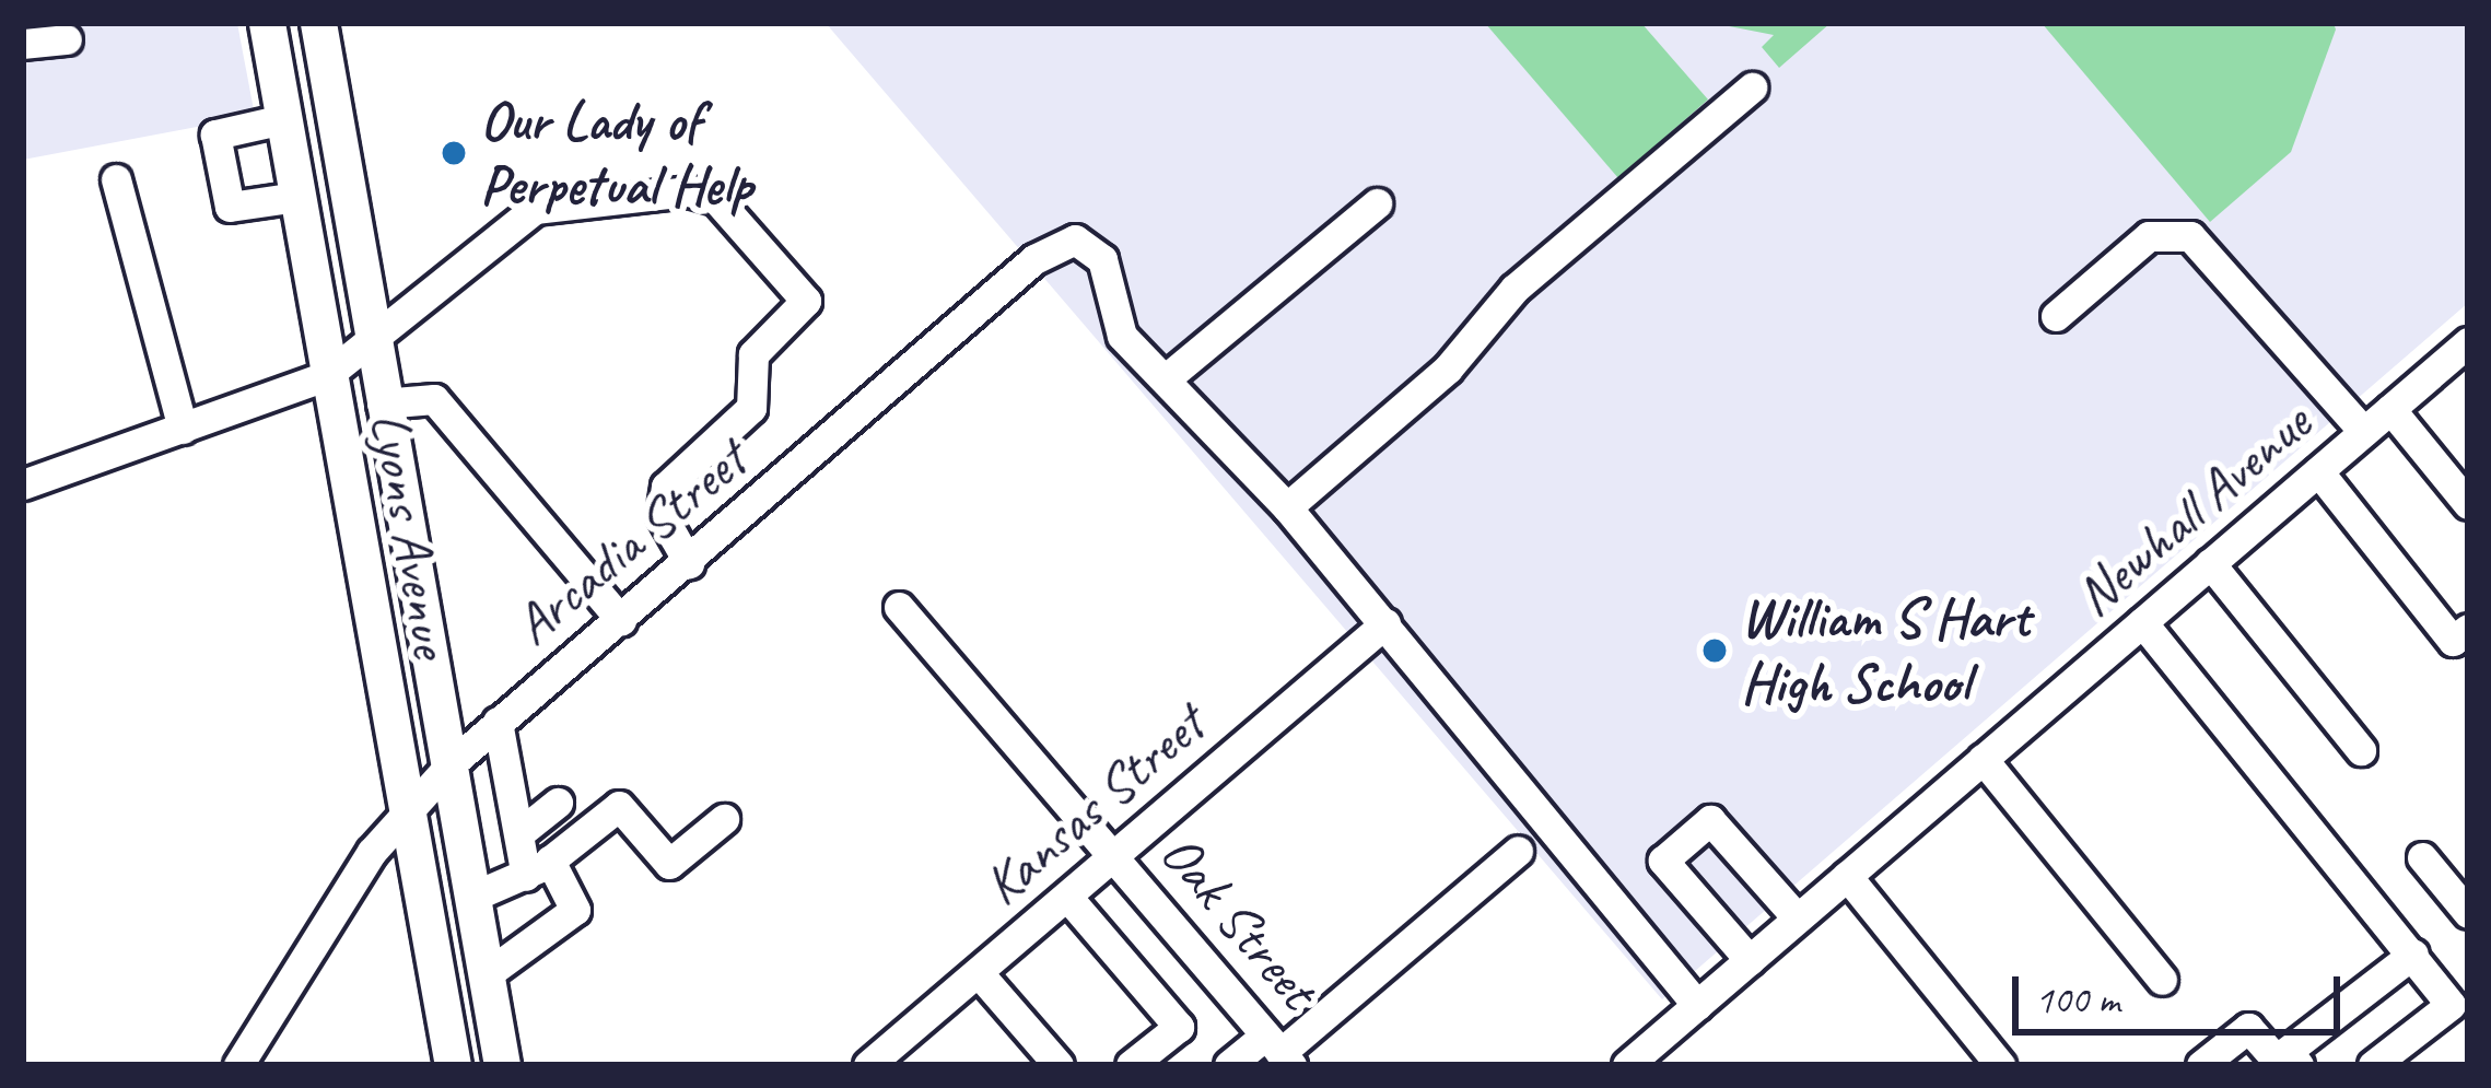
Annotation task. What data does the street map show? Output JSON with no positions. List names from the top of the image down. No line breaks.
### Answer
{"streets":{"main road":["Lyons Avenue"],"street":["Newhall Avenue","Arcadia Street","Kansas Street","Oak Street"]},"crossings":[["Lyons Avenue","Arcadia Street"],["Kansas Street","Oak Street"]],"places":["Our Lady of Perpetual Help","William S Hart High School"],"scale_bar":"100 m"}
